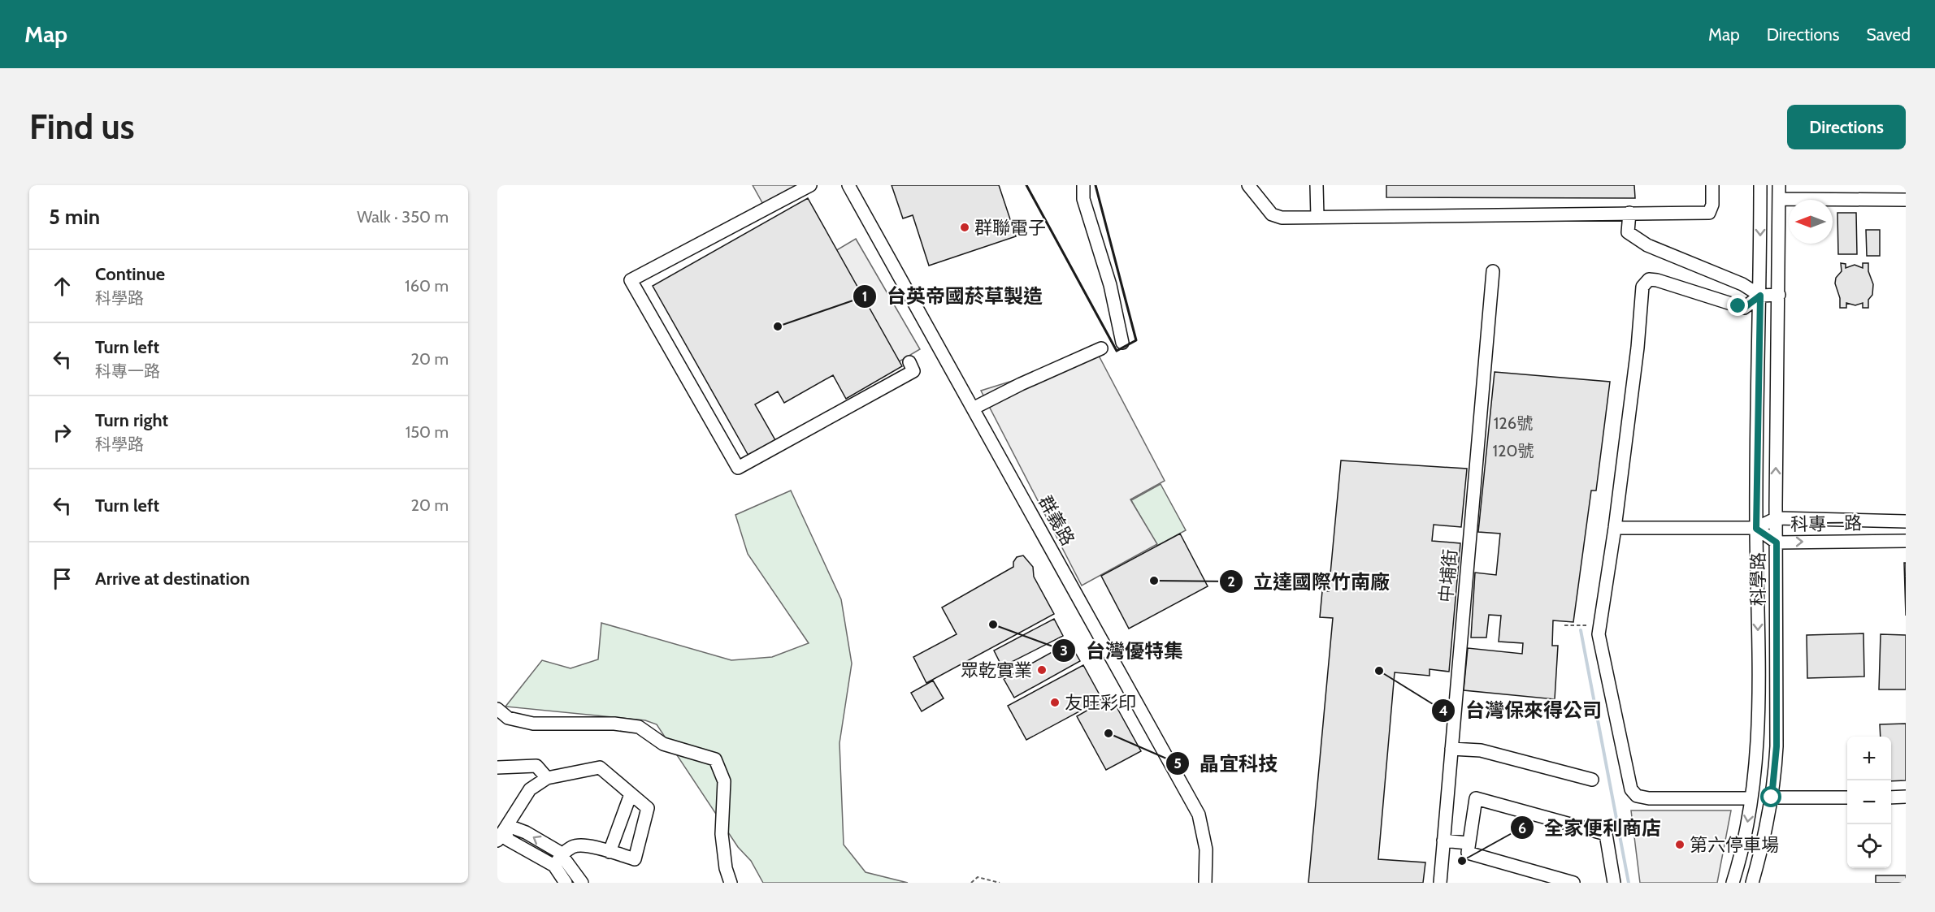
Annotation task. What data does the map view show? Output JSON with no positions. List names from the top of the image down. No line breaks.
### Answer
{"streets":{"street":["群義路","科專一路","中埔街","科學路"]},"crossings":[["科專一路","科學路"]],"places":["群聯電子","台英帝國菸草製造","立達國際竹南廠","台灣優特集","眾乾實業","台灣保來得公司","友旺彩印","晶宜科技","第六停車場","全家便利商店"],"house_numbers":["126號","120號"],"north":"left","page":{"header":"Map","nav":["Map","Directions","Saved"],"buttons":"Directions","title":"Find us","heading":["5 min","Walk · 350 m"],"list":[["Continue","科學路","160 m"],["Turn left","科專一路","20 m"],["Turn right","科學路","150 m"],["Turn left","20 m"],"Arrive at destination"],"map_buttons":["+","−"]}}
